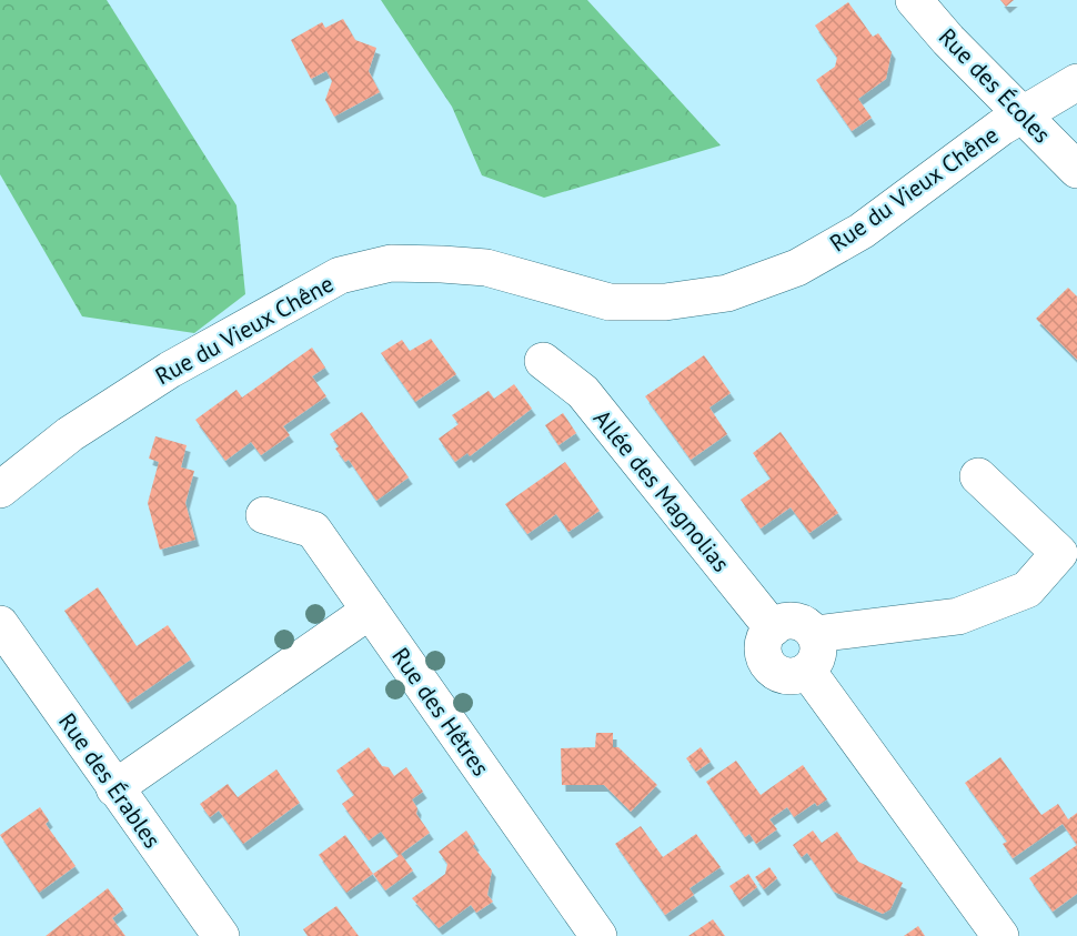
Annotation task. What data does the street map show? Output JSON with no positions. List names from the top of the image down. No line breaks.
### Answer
{"streets":{"street":["Rue des Écoles","Rue du Vieux Chêne","Allée des Magnolias","Rue des Hêtres","Rue des Érables"]},"crossings":[["Rue des Écoles","Rue du Vieux Chêne"]]}
